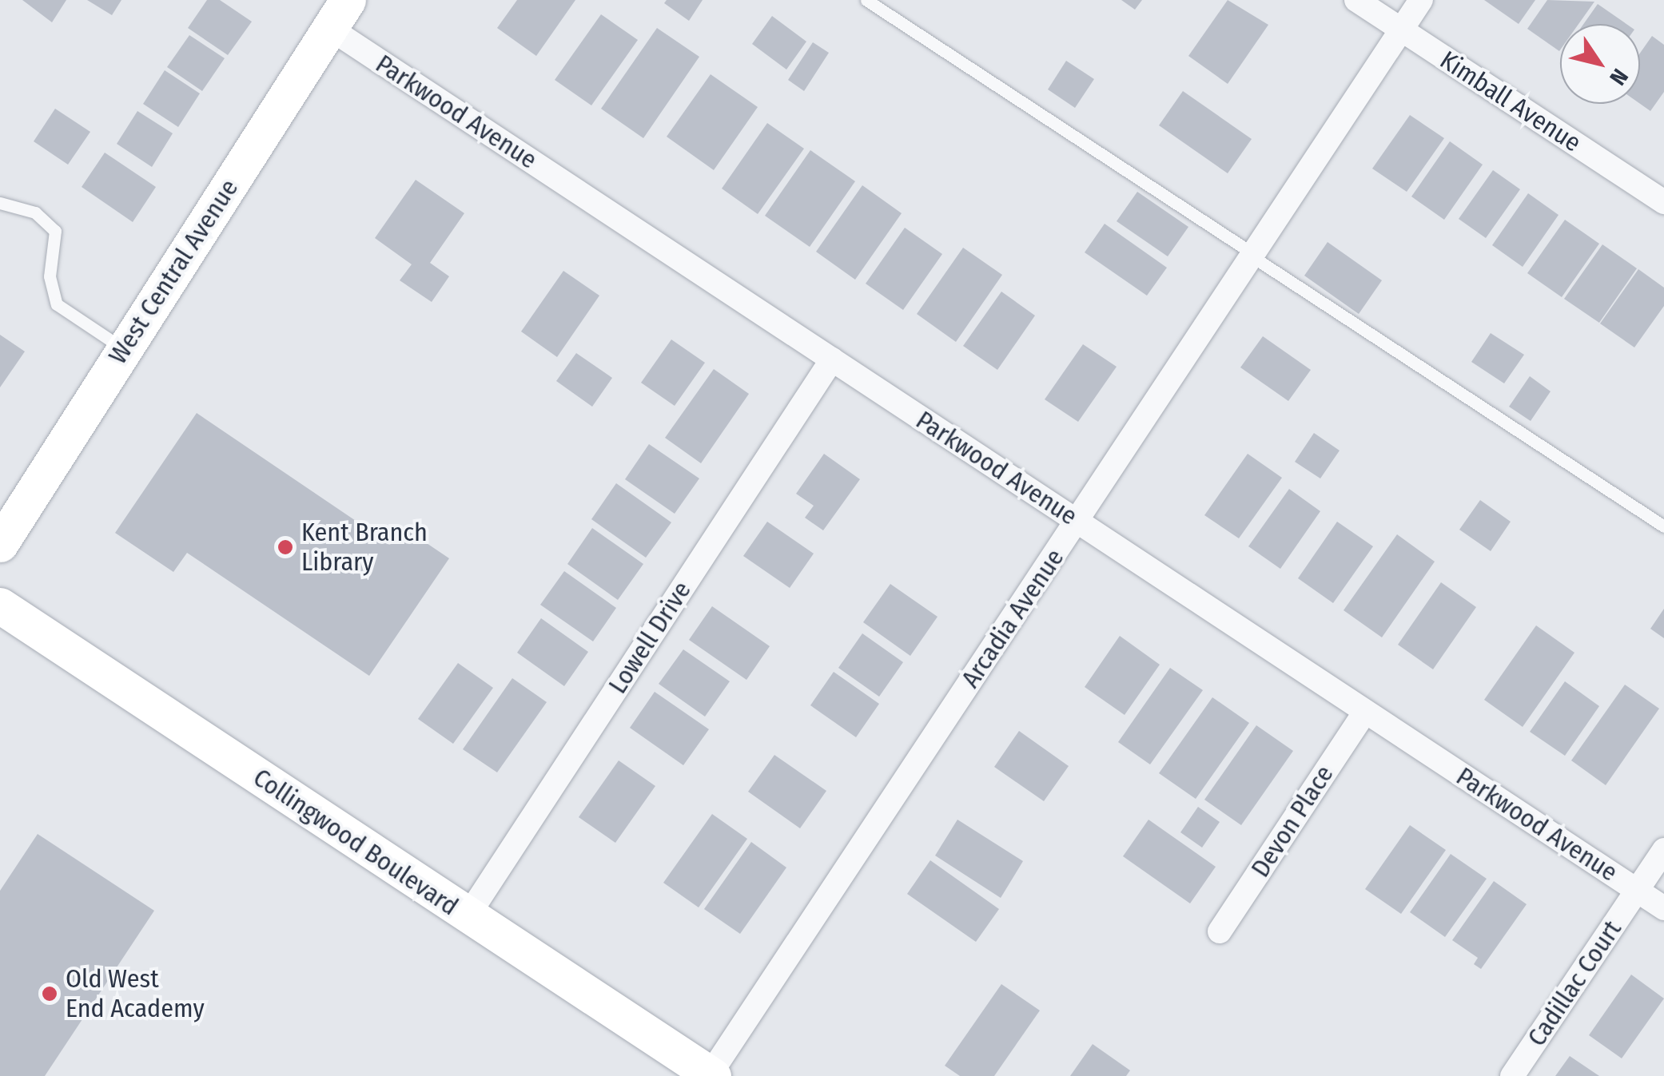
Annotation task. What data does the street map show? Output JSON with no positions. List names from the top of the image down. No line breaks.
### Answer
{"streets":{"main road":["West Central Avenue","Collingwood Boulevard"],"street":["Kimball Avenue","Parkwood Avenue","Arcadia Avenue","Lowell Drive","Devon Place","Cadillac Court"]},"crossings":[["Kimball Avenue","Arcadia Avenue"],["Parkwood Avenue","West Central Avenue"],["Parkwood Avenue","Arcadia Avenue"],["Parkwood Avenue","Lowell Drive"],["Parkwood Avenue","Devon Place"],["Parkwood Avenue","Cadillac Court"],["Arcadia Avenue","Collingwood Boulevard"],["Lowell Drive","Collingwood Boulevard"]],"places":["Kent Branch Library","Old West End Academy"],"north":"bottom right"}
